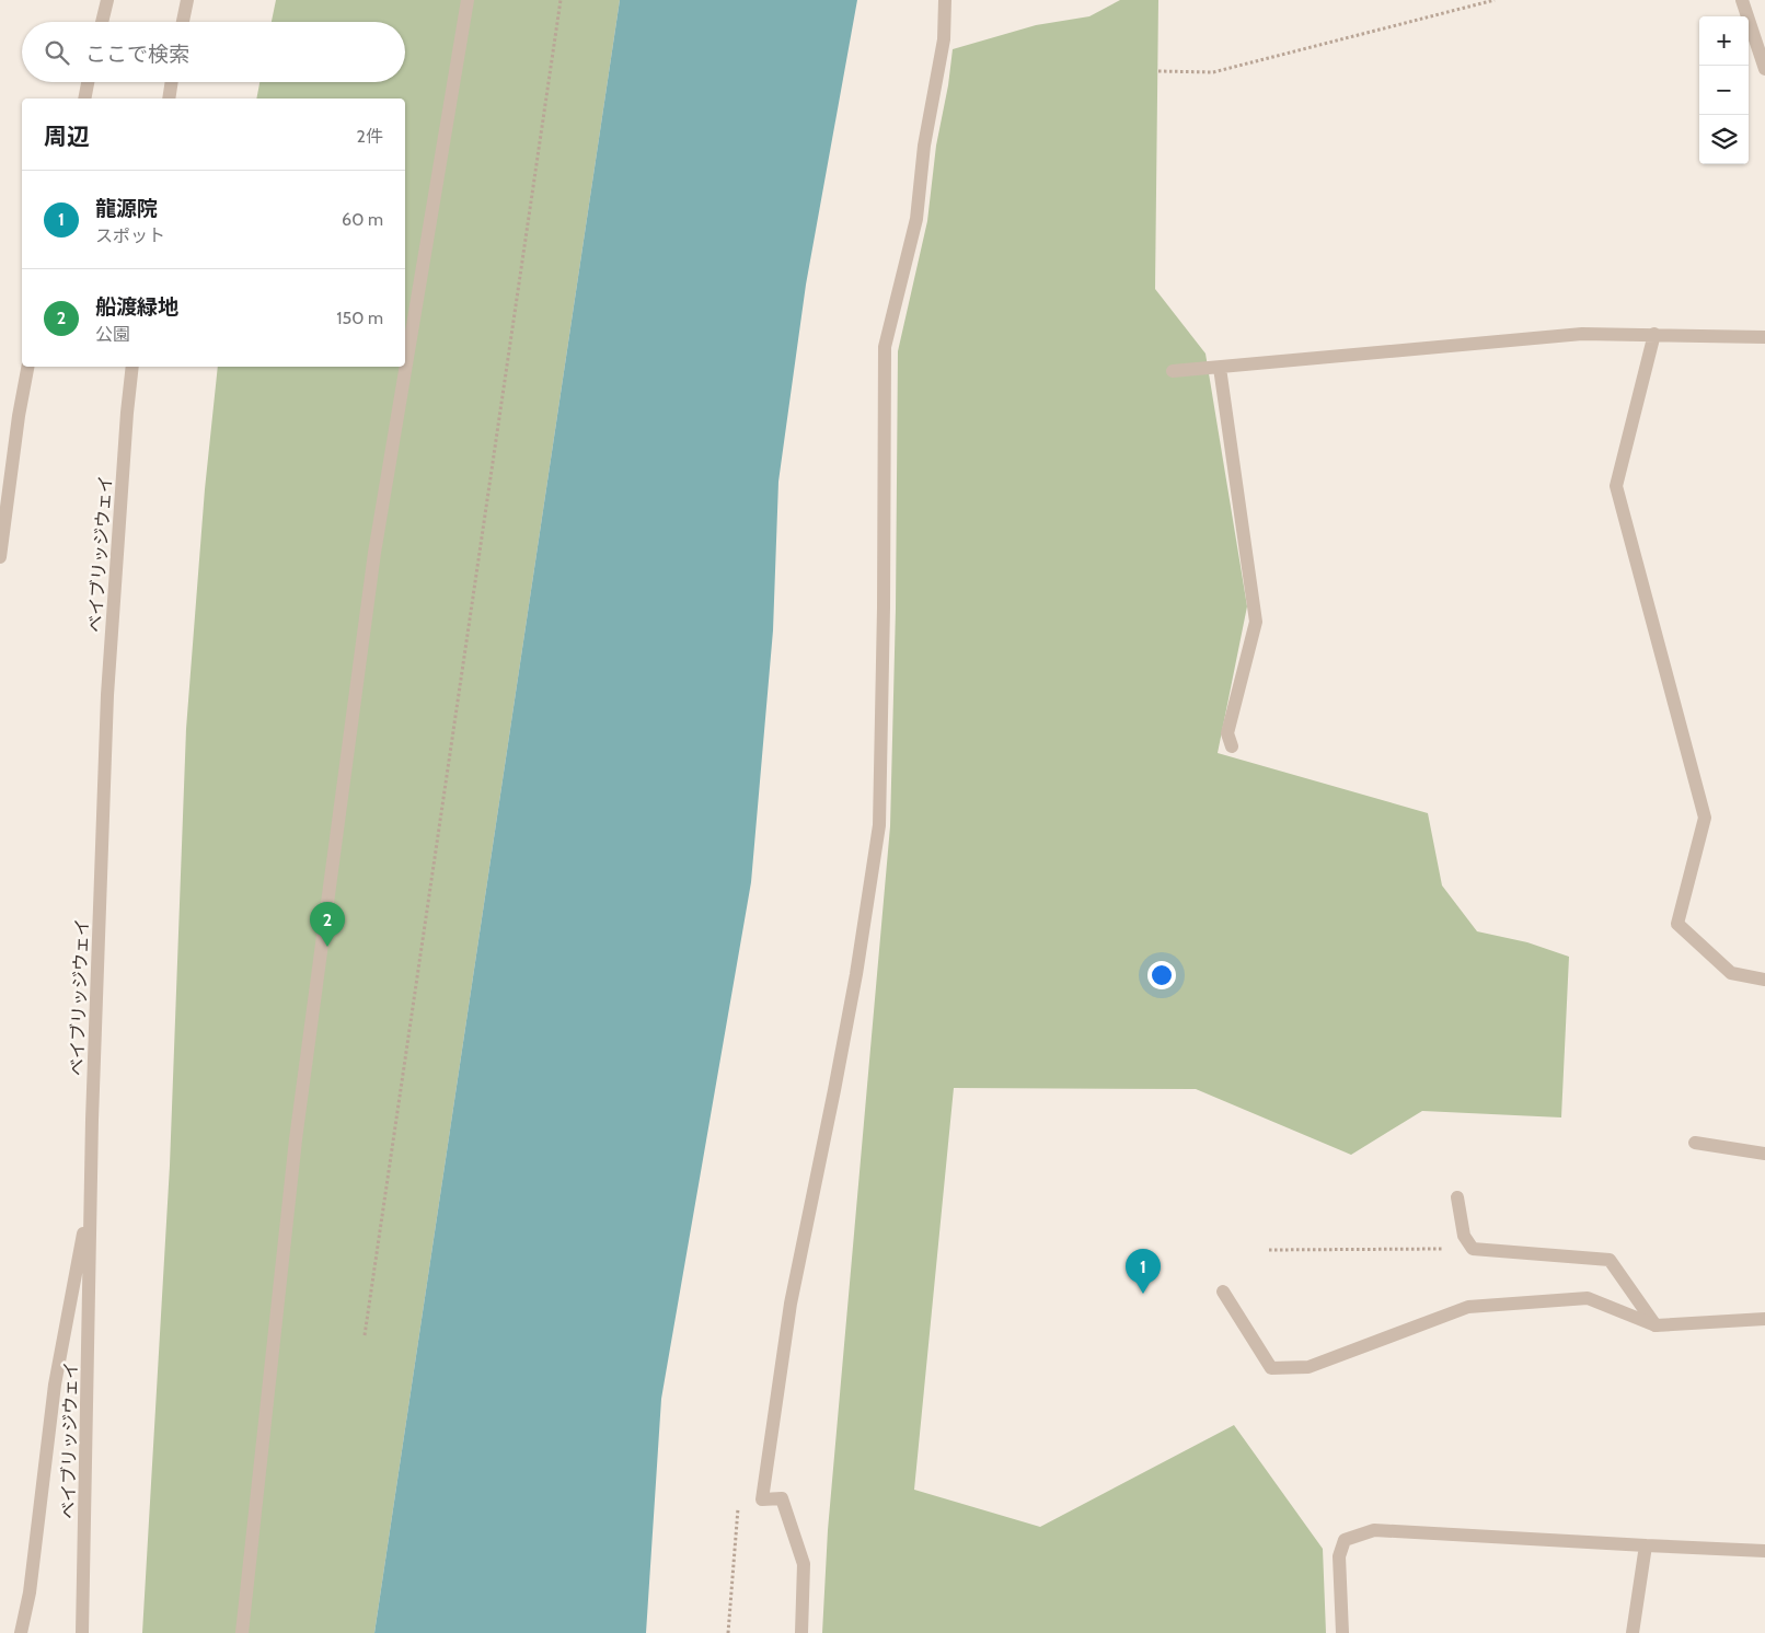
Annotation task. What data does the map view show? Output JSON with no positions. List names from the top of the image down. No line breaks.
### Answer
{"streets":{"street":["ベイブリッジウェイ"]},"page":{"map_buttons":["+","−"],"search":"ここで検索","heading":["周辺","2件"],"list":[{"mark":"1","name":"龍源院","note":"スポット","value":"60 m"},{"mark":"2","name":"船渡緑地","note":"公園","value":"150 m"}],"pins":["2","1"]}}
